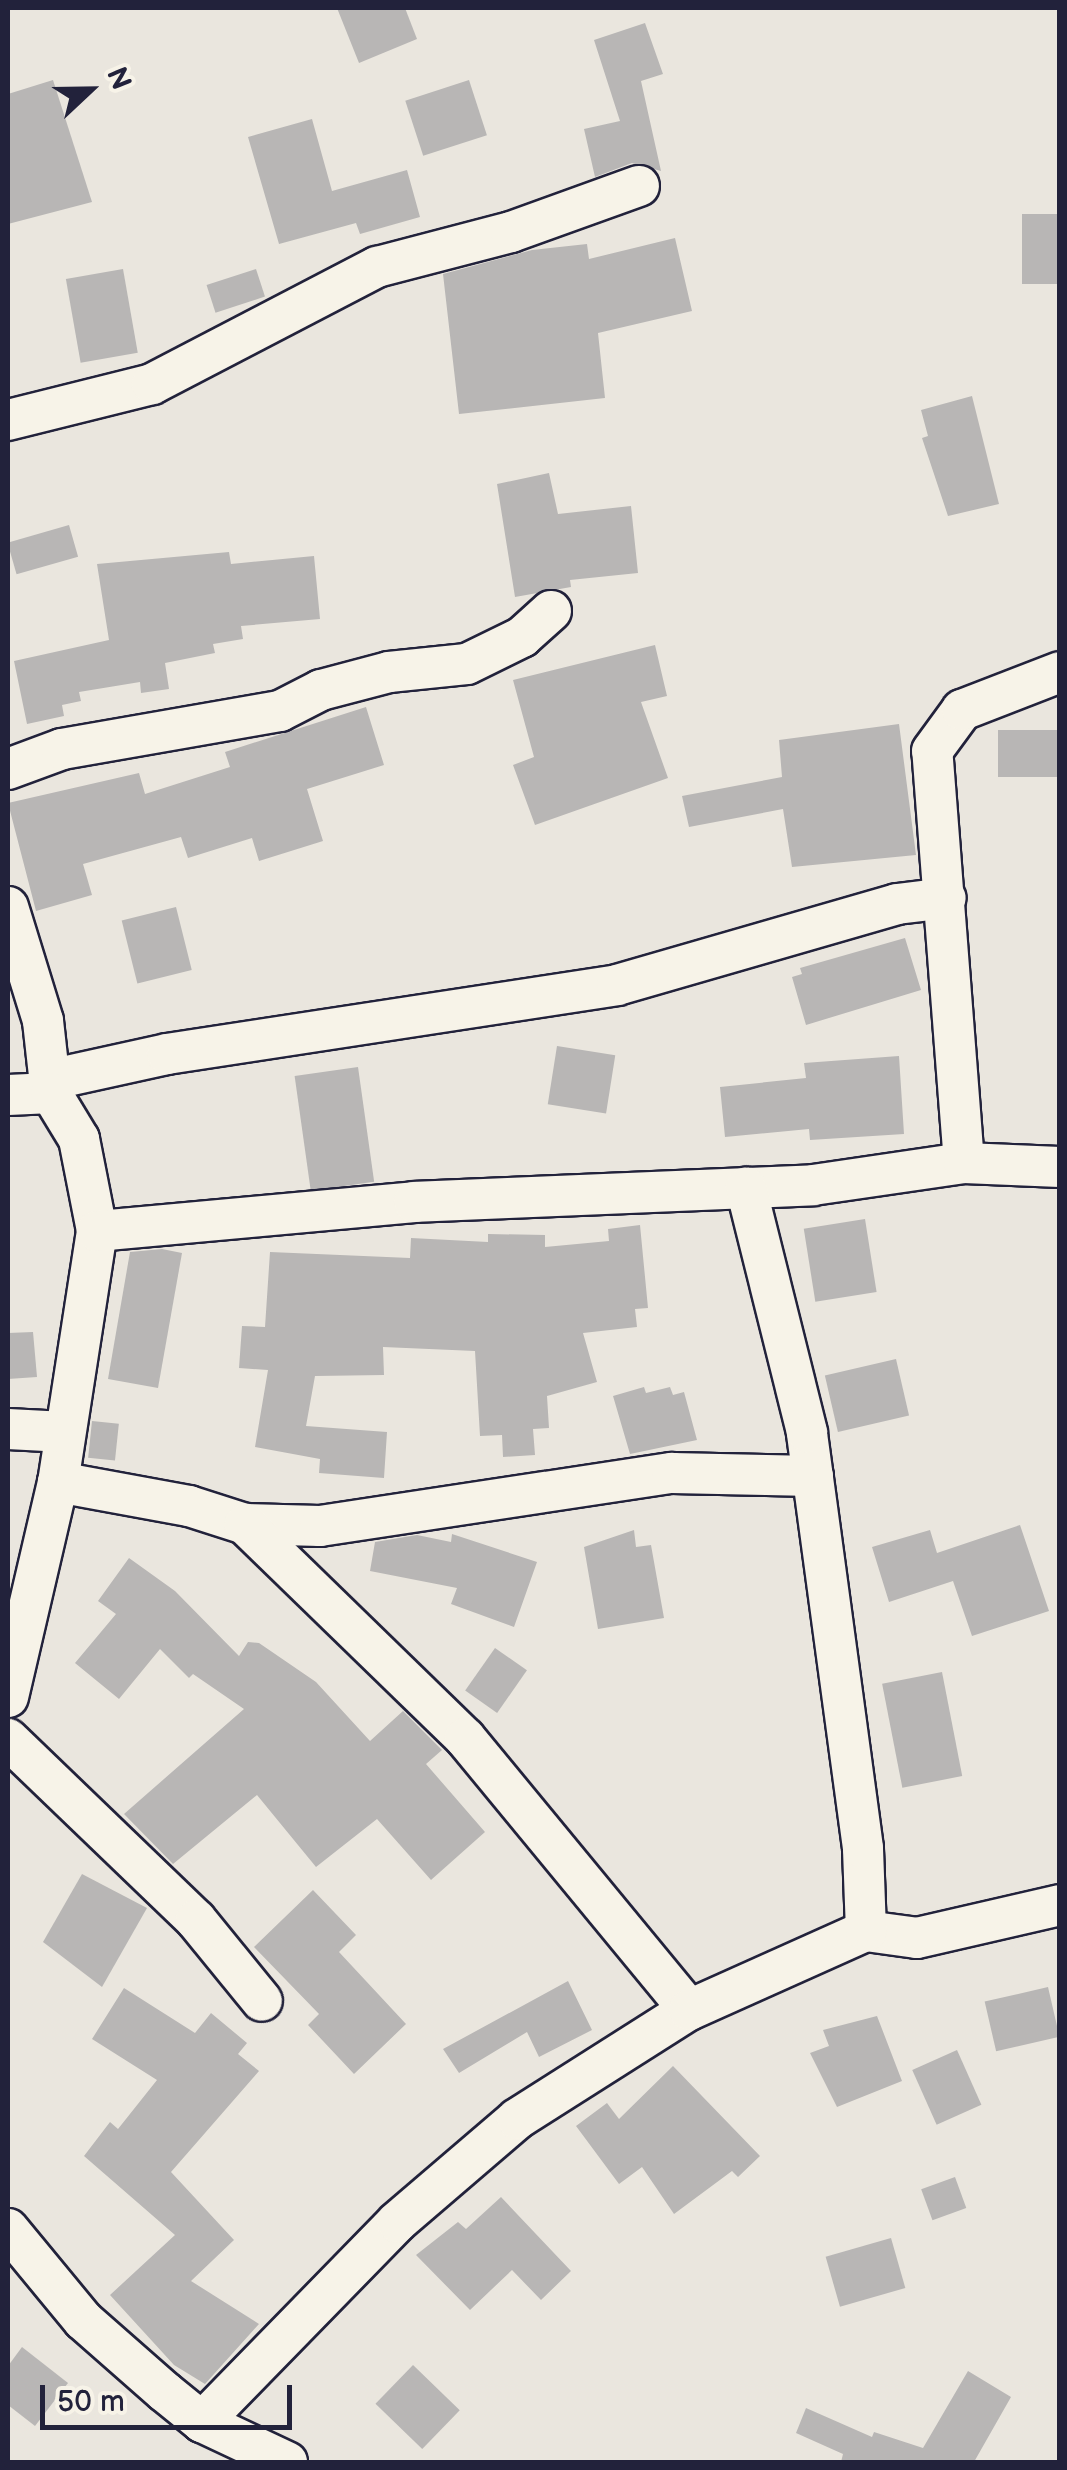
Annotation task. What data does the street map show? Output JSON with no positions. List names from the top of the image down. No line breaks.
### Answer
{"scale_bar":"50 m","north":"right"}
